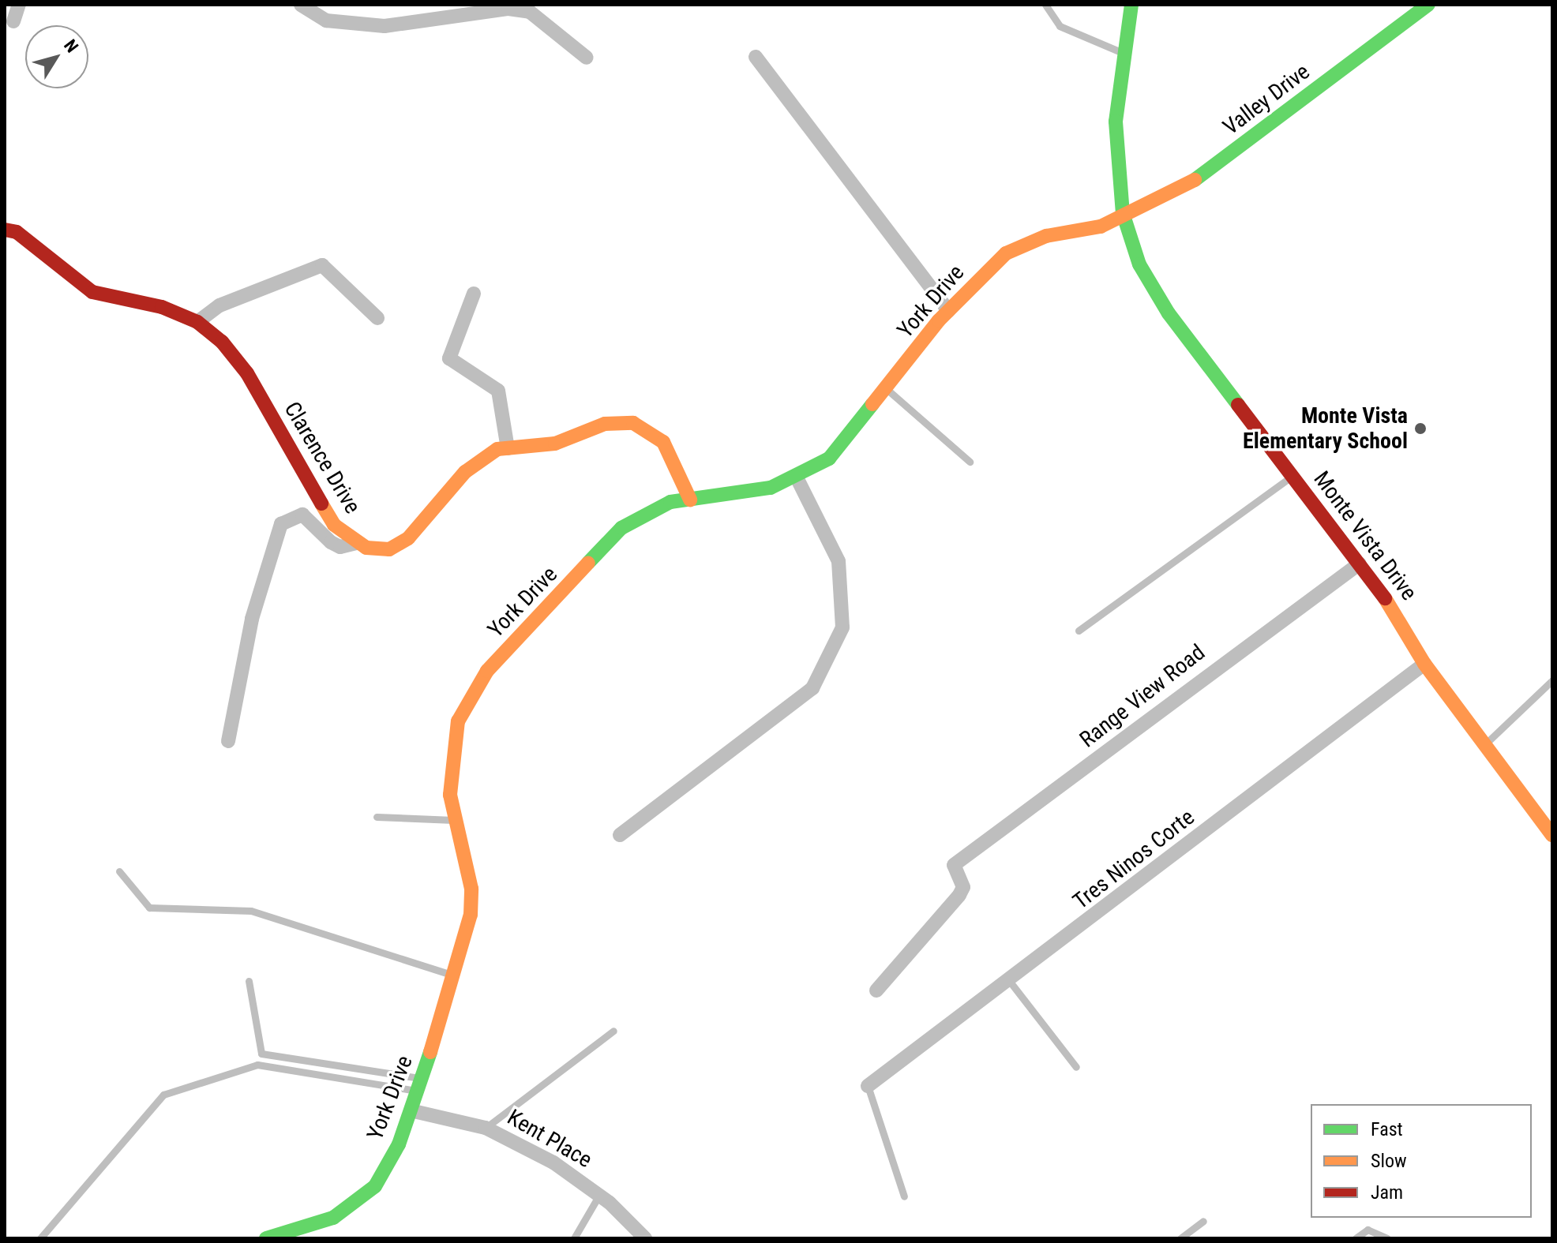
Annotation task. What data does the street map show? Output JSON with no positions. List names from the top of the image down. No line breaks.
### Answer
{"streets":{"street":["Valley Drive","York Drive","Clarence Drive","Monte Vista Drive","Range View Road","Tres Ninos Corte","Kent Place"]},"crossings":[["Valley Drive","York Drive"],["Valley Drive","Monte Vista Drive"],["York Drive","Clarence Drive"],["York Drive","Monte Vista Drive"],["York Drive","Kent Place"],["Monte Vista Drive","Range View Road"],["Monte Vista Drive","Tres Ninos Corte"]],"places":["Monte Vista Elementary School"],"legend":["Fast","Slow","Jam"],"north":"top right"}
